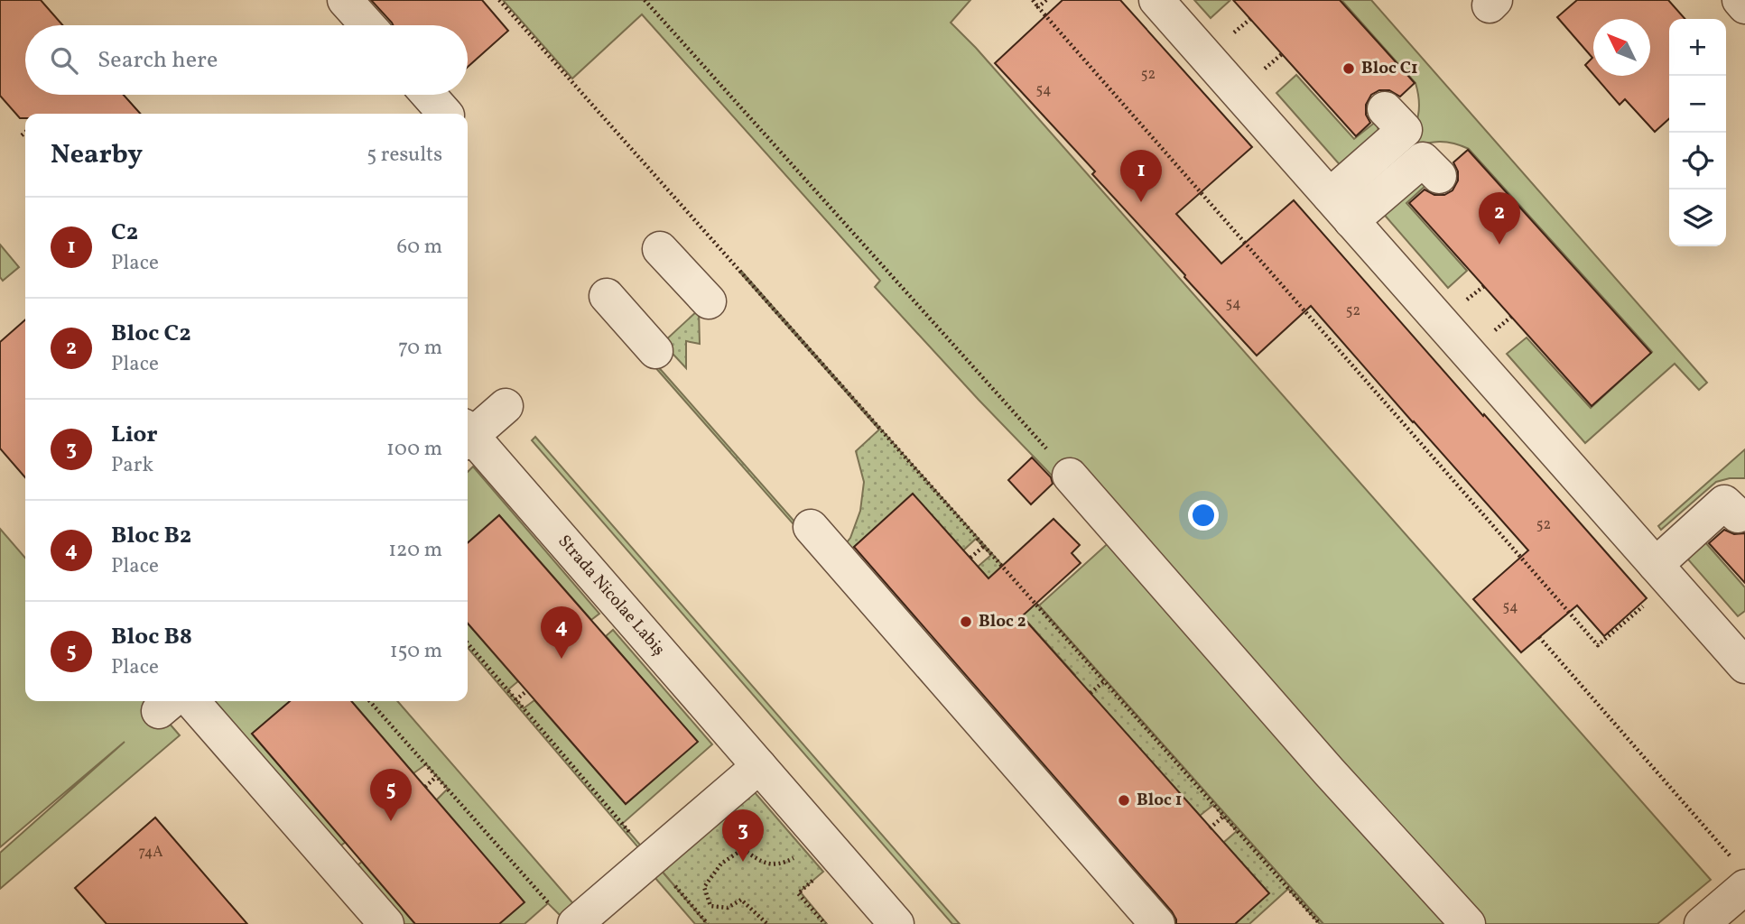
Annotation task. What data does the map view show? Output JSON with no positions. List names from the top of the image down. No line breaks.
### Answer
{"streets":{"street":["Strada Nicolae Labiș"]},"places":["Bloc C1","Bloc 2","Bloc 1"],"house_numbers":["52","54","54","52","52","54","74A"],"north":"top left","page":{"map_buttons":["+","−"],"search":"Search here","heading":["Nearby","5 results"],"pins":["1","2","4","5","3"],"list":[{"mark":"1","name":"C2","note":"Place","value":"60 m"},{"mark":"2","name":"Bloc C2","note":"Place","value":"70 m"},{"mark":"3","name":"Lior","note":"Park","value":"100 m"},{"mark":"4","name":"Bloc B2","note":"Place","value":"120 m"},{"mark":"5","name":"Bloc B8","note":"Place","value":"150 m"}]}}
